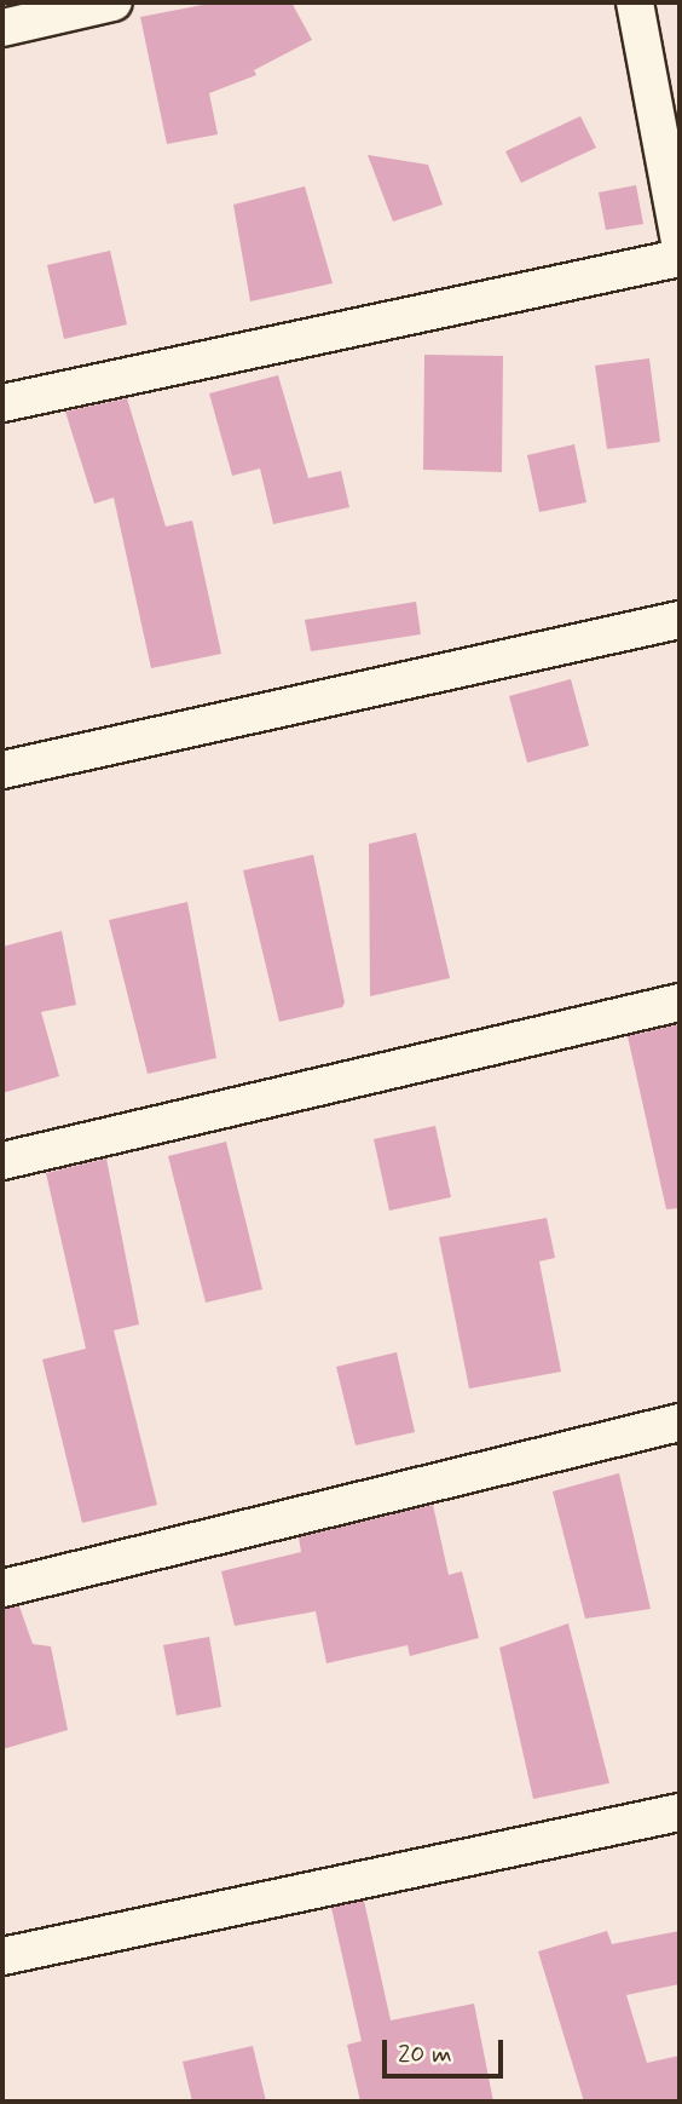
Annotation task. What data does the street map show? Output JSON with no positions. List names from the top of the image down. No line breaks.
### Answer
{"scale_bar":"20 m"}
